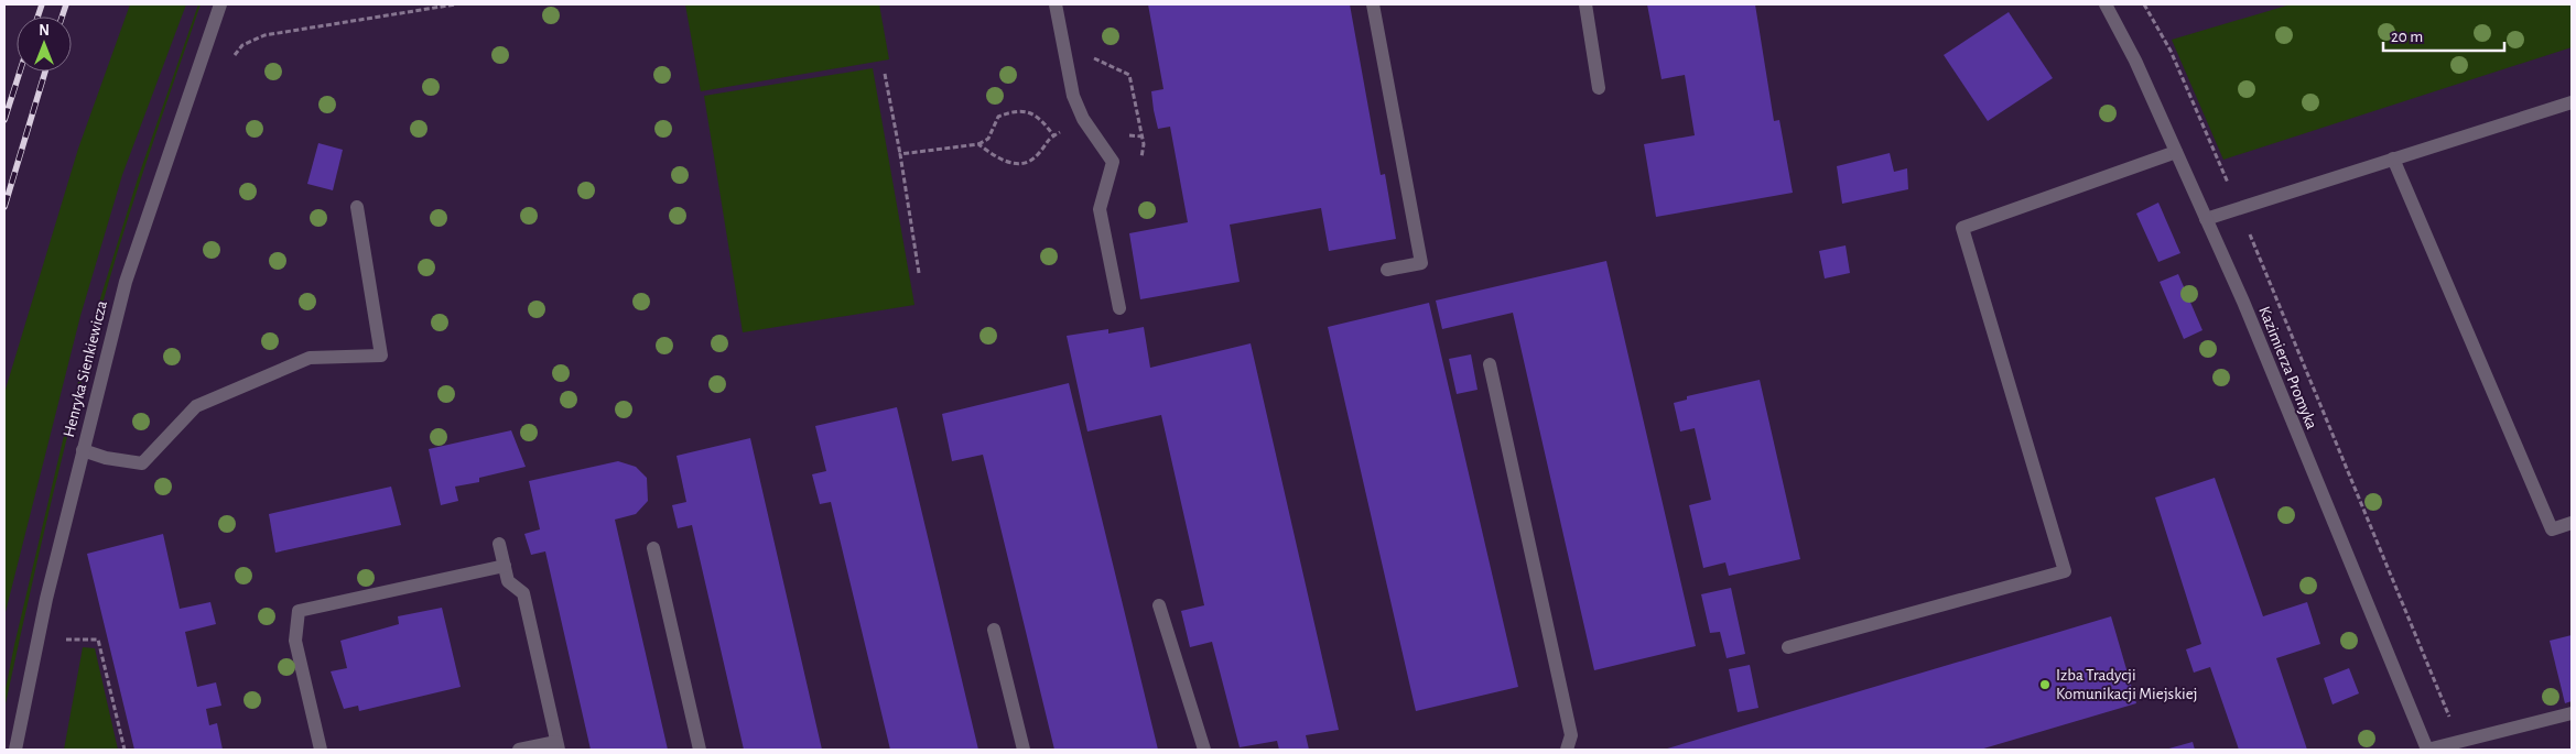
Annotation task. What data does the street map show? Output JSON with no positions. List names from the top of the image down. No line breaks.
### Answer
{"streets":{"street":["Kazimierza Promyka","Henryka Sienkiewicza"]},"places":["Izba Tradycji Komunikacji Miejskiej"],"scale_bar":"20 m","north":"top"}
